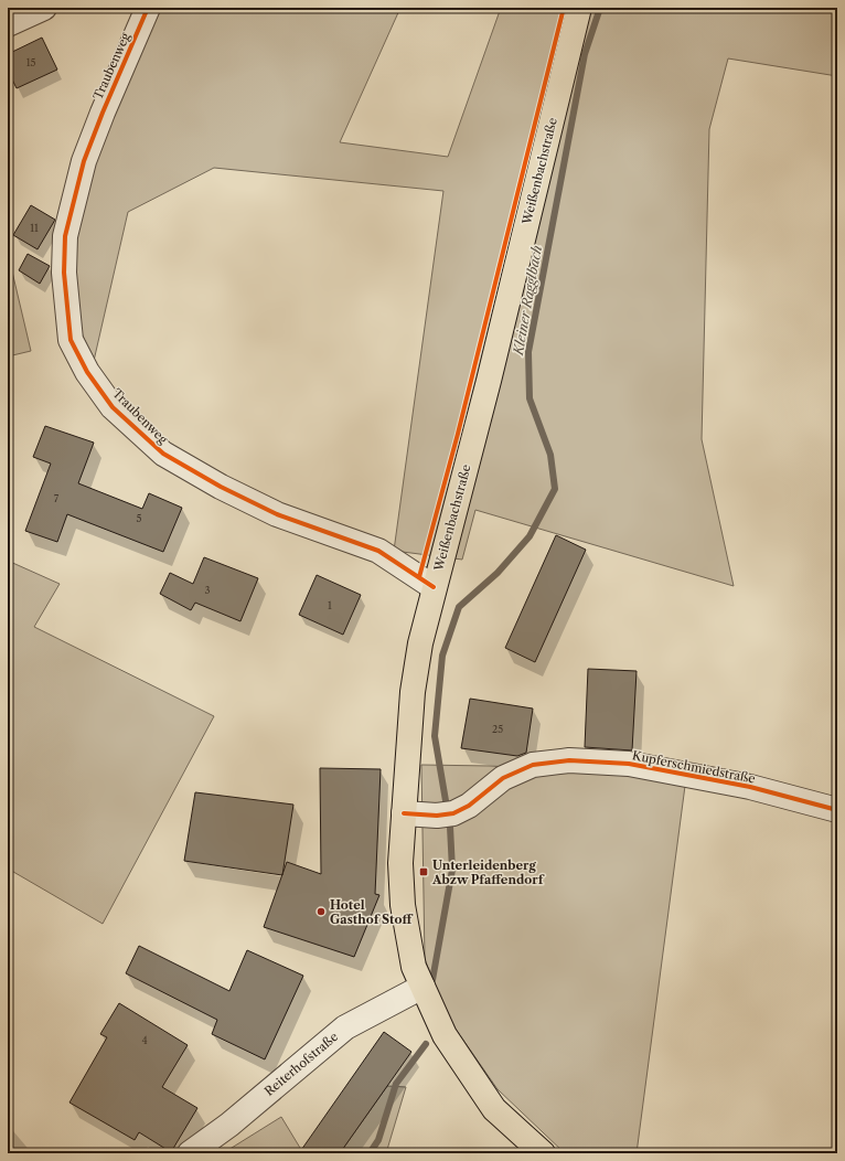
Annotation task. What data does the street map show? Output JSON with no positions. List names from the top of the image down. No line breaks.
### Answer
{"streets":{"main road":["Weißenbachstraße"],"street":["Traubenweg","Kupferschmiedstraße","Reiterhofstraße"]},"crossings":[["Traubenweg","Weißenbachstraße"],["Weißenbachstraße","Kupferschmiedstraße"],["Weißenbachstraße","Reiterhofstraße"]],"water":["Kleiner Ragglbach"],"places":{"transit":["Unterleidenberg Abzw Pfaffendorf"],"other":["Hotel Gasthof Stoff"]},"house_numbers":["15","11","7","5","3","1","25","4"]}
